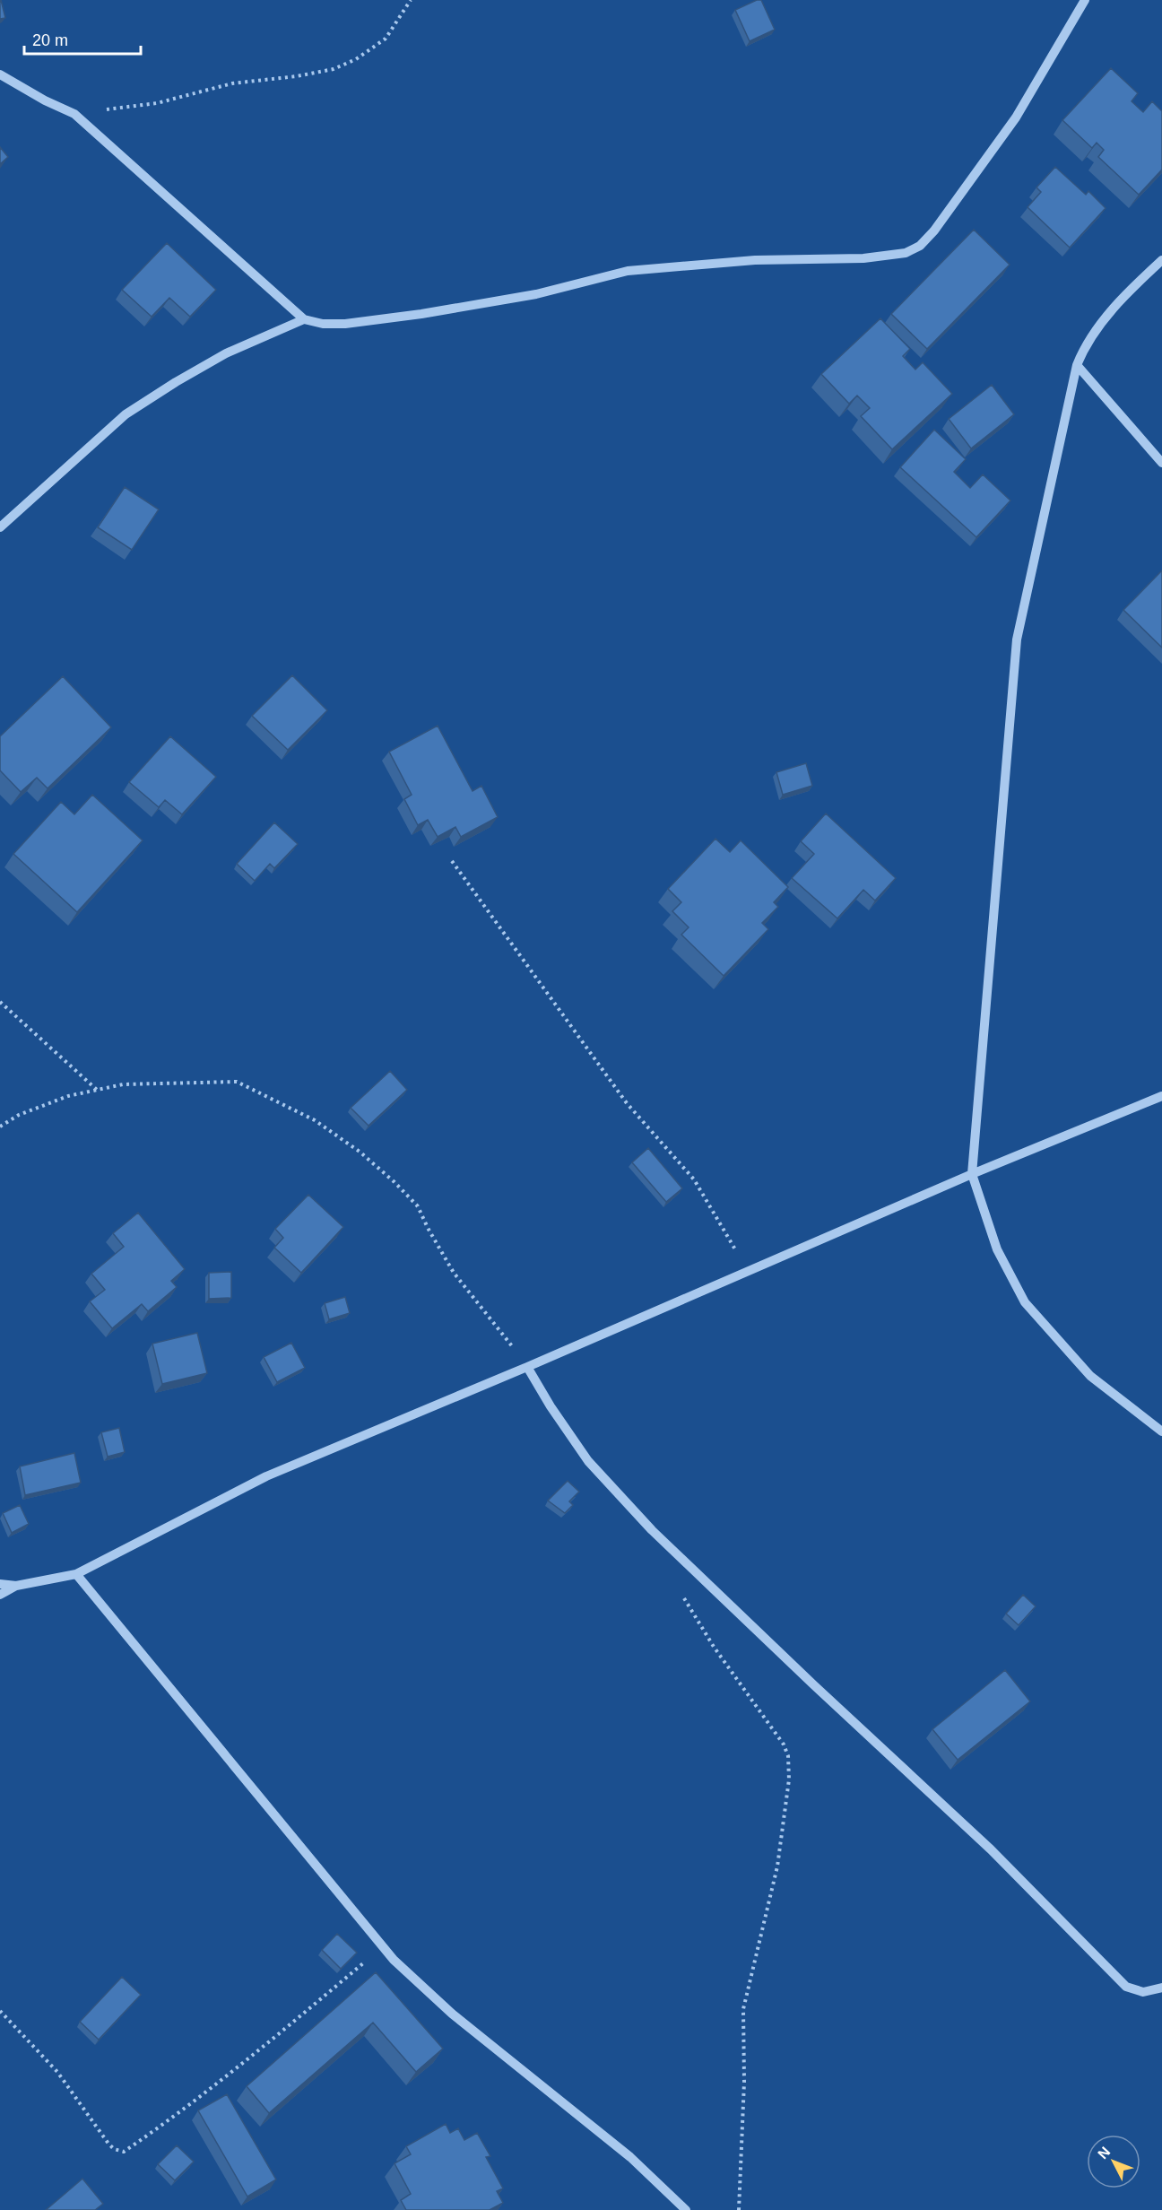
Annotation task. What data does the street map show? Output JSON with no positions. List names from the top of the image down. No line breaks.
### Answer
{"scale_bar":"20 m","north":"top left"}
